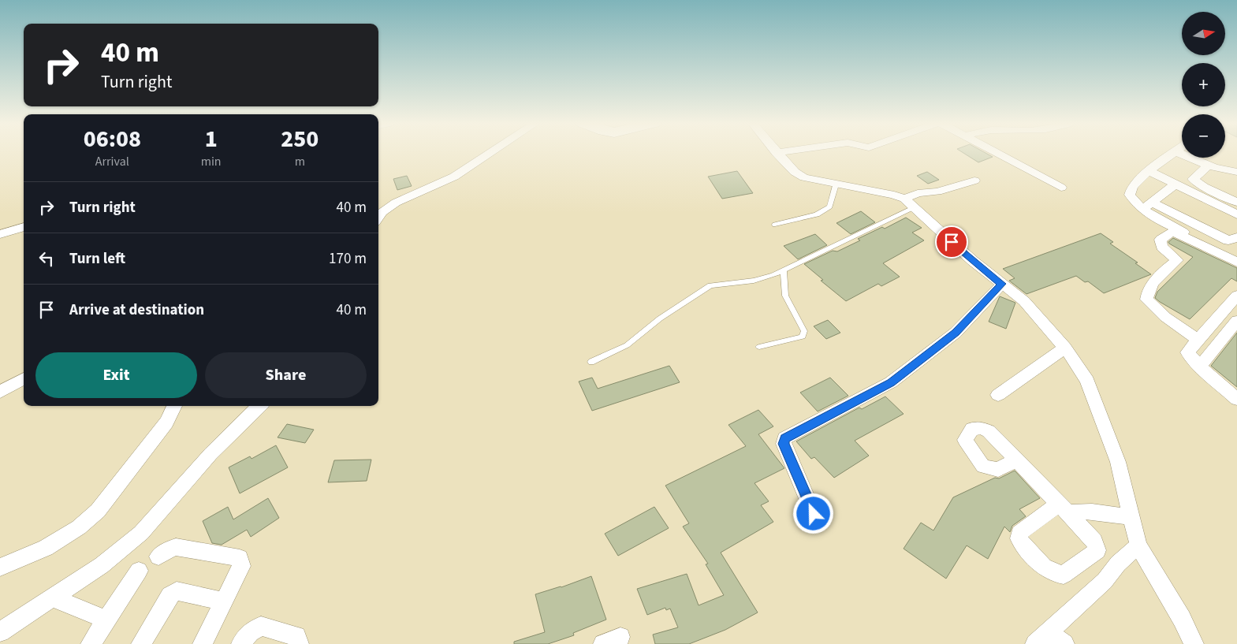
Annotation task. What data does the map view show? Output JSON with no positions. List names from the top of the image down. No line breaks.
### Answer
{"north":"right","page":{"map_buttons":["+","−"],"turn":["40 m","Turn right"],"eta":["06:08","Arrival","1","min","250","m"],"list":[{"name":"Turn right","value":"40 m"},{"name":"Turn left","value":"170 m"},{"name":"Arrive at destination","value":"40 m"}],"buttons":["Exit","Share"]}}
